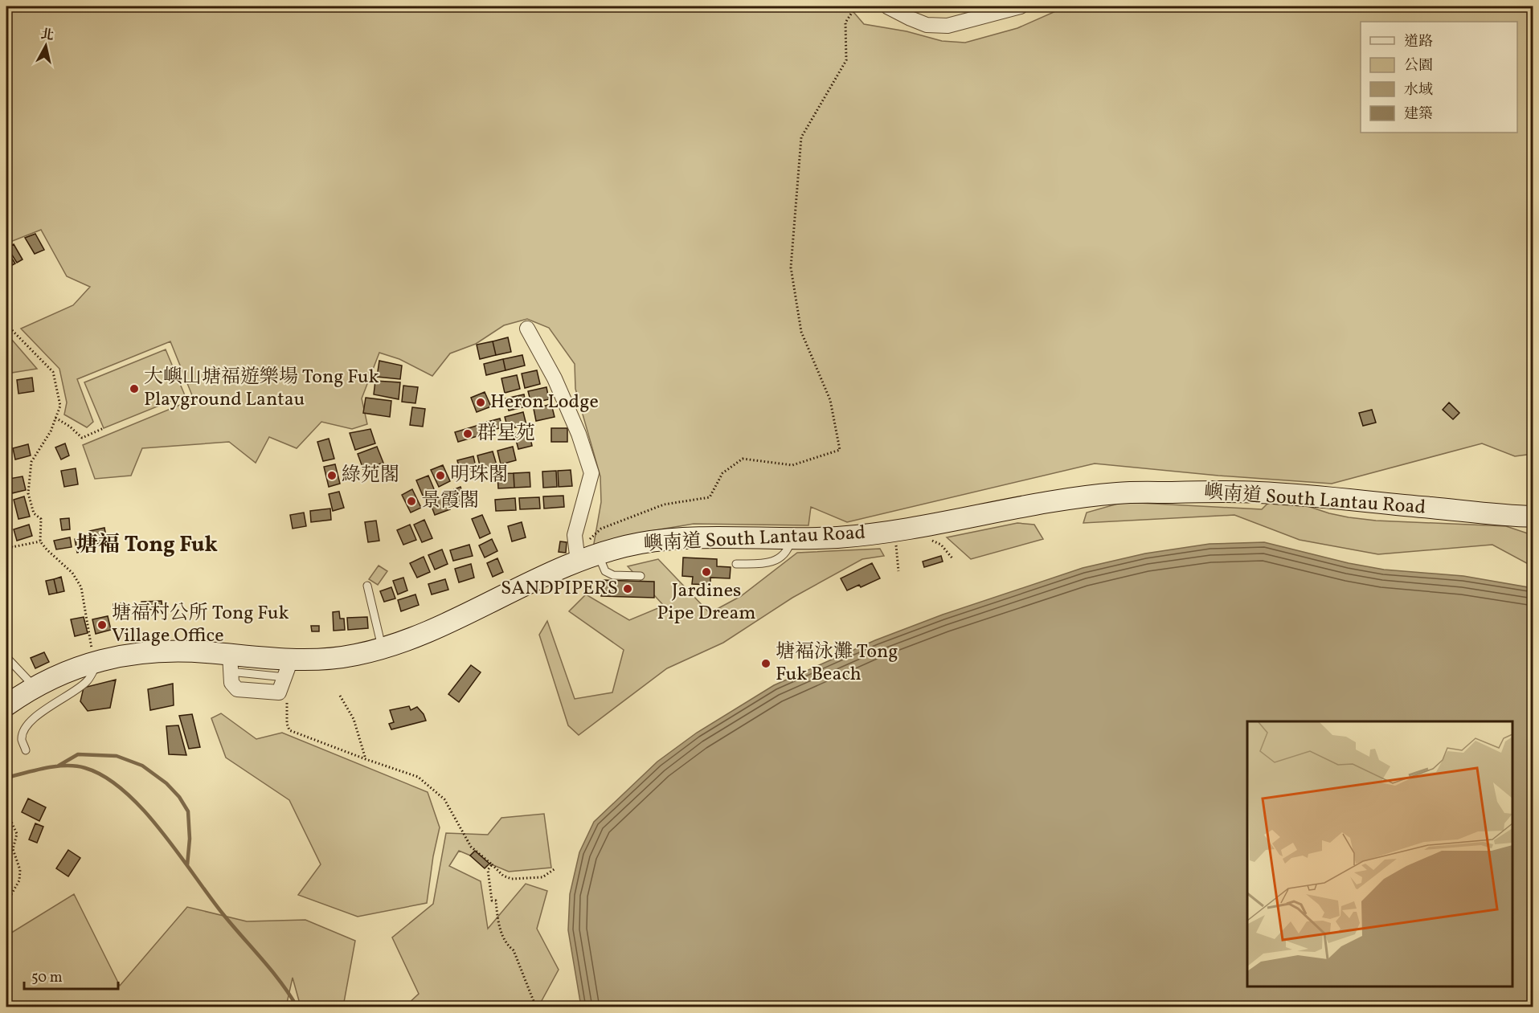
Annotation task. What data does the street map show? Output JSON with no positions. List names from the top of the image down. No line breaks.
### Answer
{"streets":{"main road":["嶼南道 South Lantau Road"]},"districts":["塘褔 Tong Fuk"],"places":["大嶼山塘福遊樂場 Tong Fuk Playground Lantau","Heron Lodge","群星苑","綠苑閣","明珠閣","景霞閣","Jardines Pipe Dream","SANDPIPERS","塘福村公所 Tong Fuk Village Office","塘褔泳灘 Tong Fuk Beach"],"legend":["道路","公園","水域","建築"],"scale_bar":"50 m","north":"top"}
